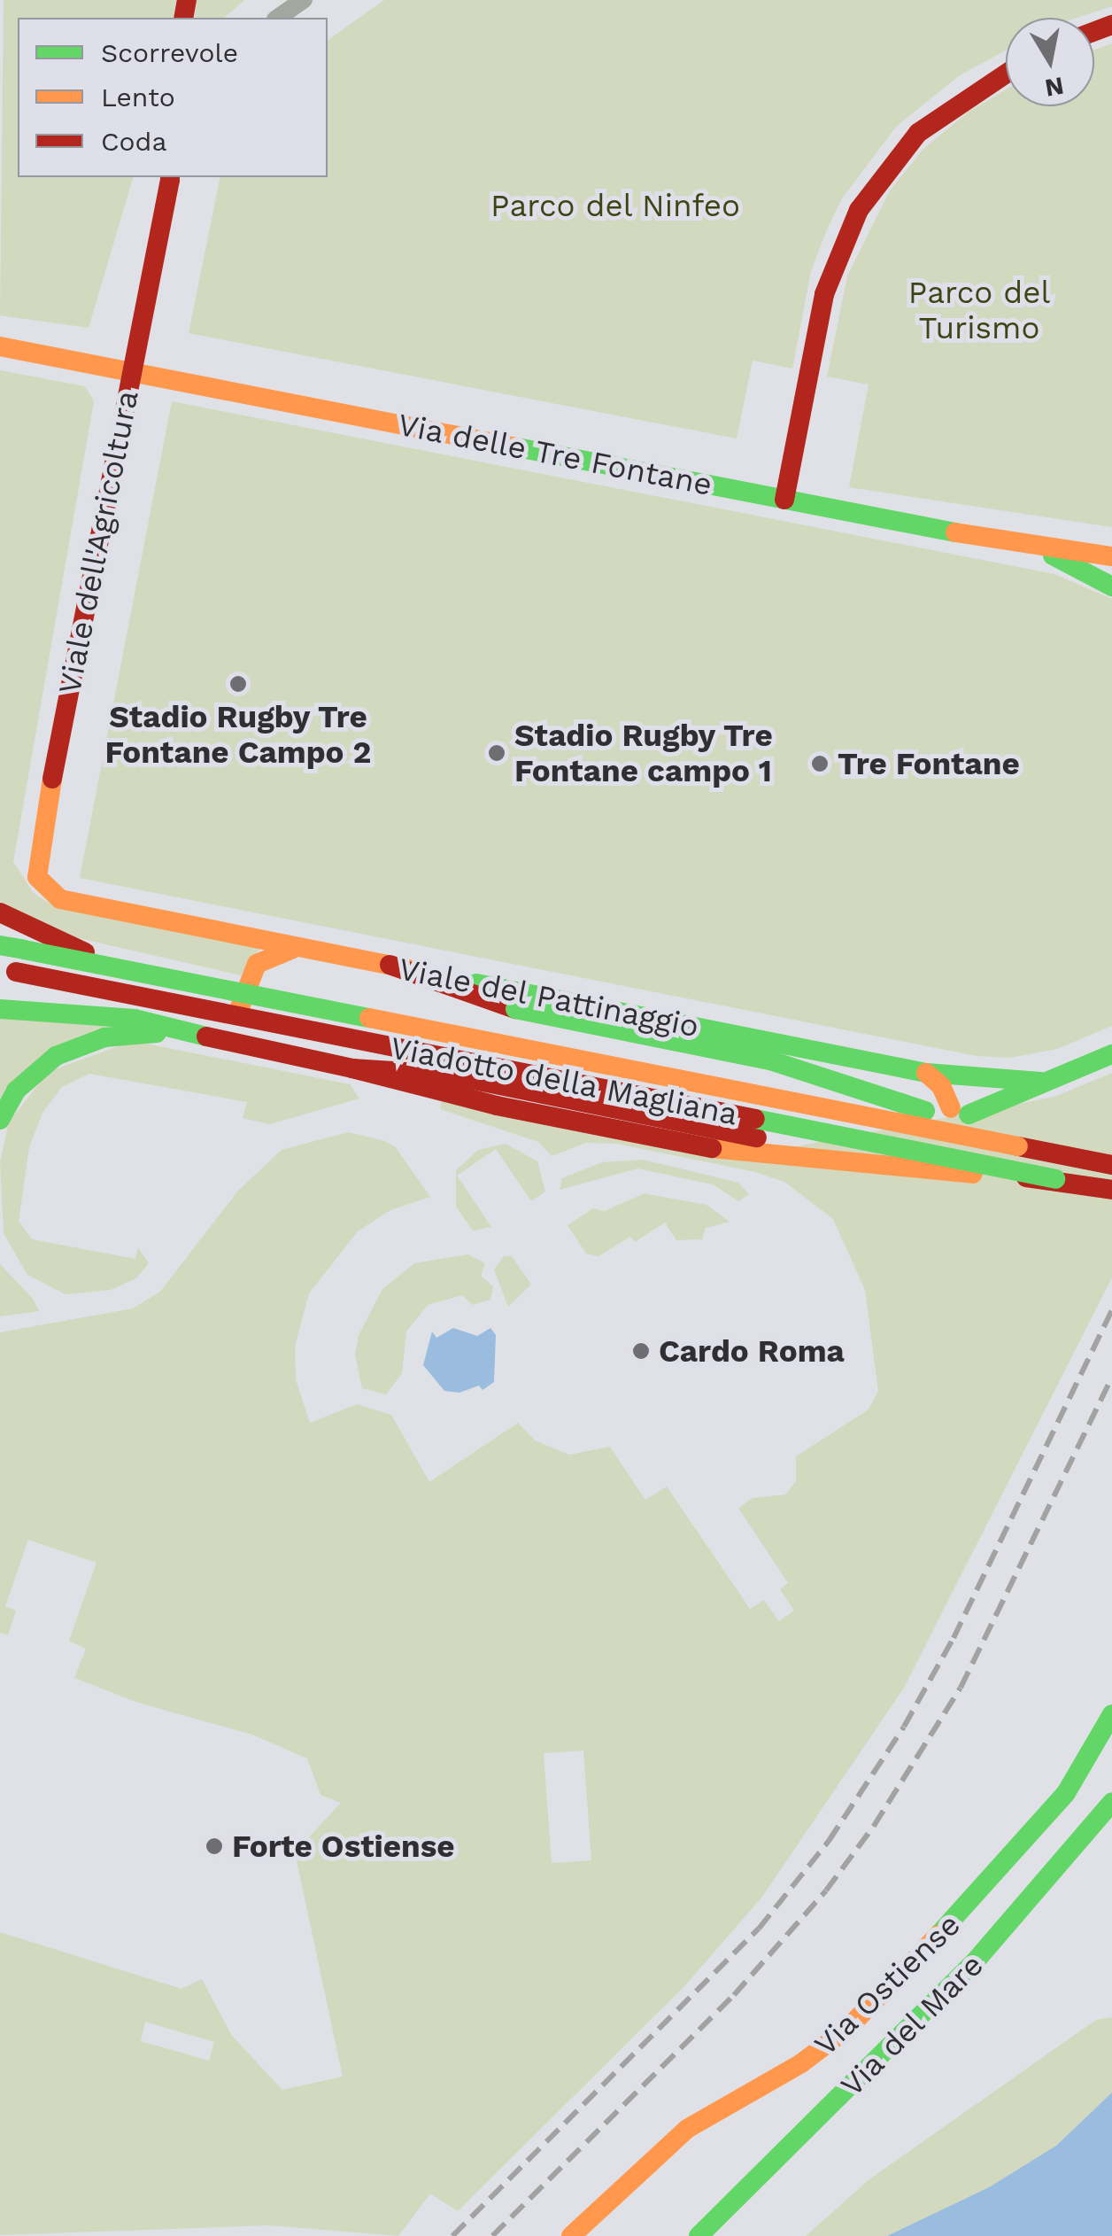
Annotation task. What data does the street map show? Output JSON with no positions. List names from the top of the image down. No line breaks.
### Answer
{"streets":{"main road":["Via delle Tre Fontane","Viale dell'Agricoltura","Viale del Pattinaggio","Viadotto della Magliana","Via Ostiense","Via del Mare"]},"crossings":[["Via delle Tre Fontane","Viale dell'Agricoltura"],["Viale dell'Agricoltura","Viale del Pattinaggio"]],"parks":["Parco del Ninfeo","Parco del Turismo"],"places":["Stadio Rugby Tre Fontane Campo 2","Stadio Rugby Tre Fontane campo 1","Tre Fontane","Cardo Roma","Forte Ostiense"],"legend":["Scorrevole","Lento","Coda"],"north":"bottom"}
